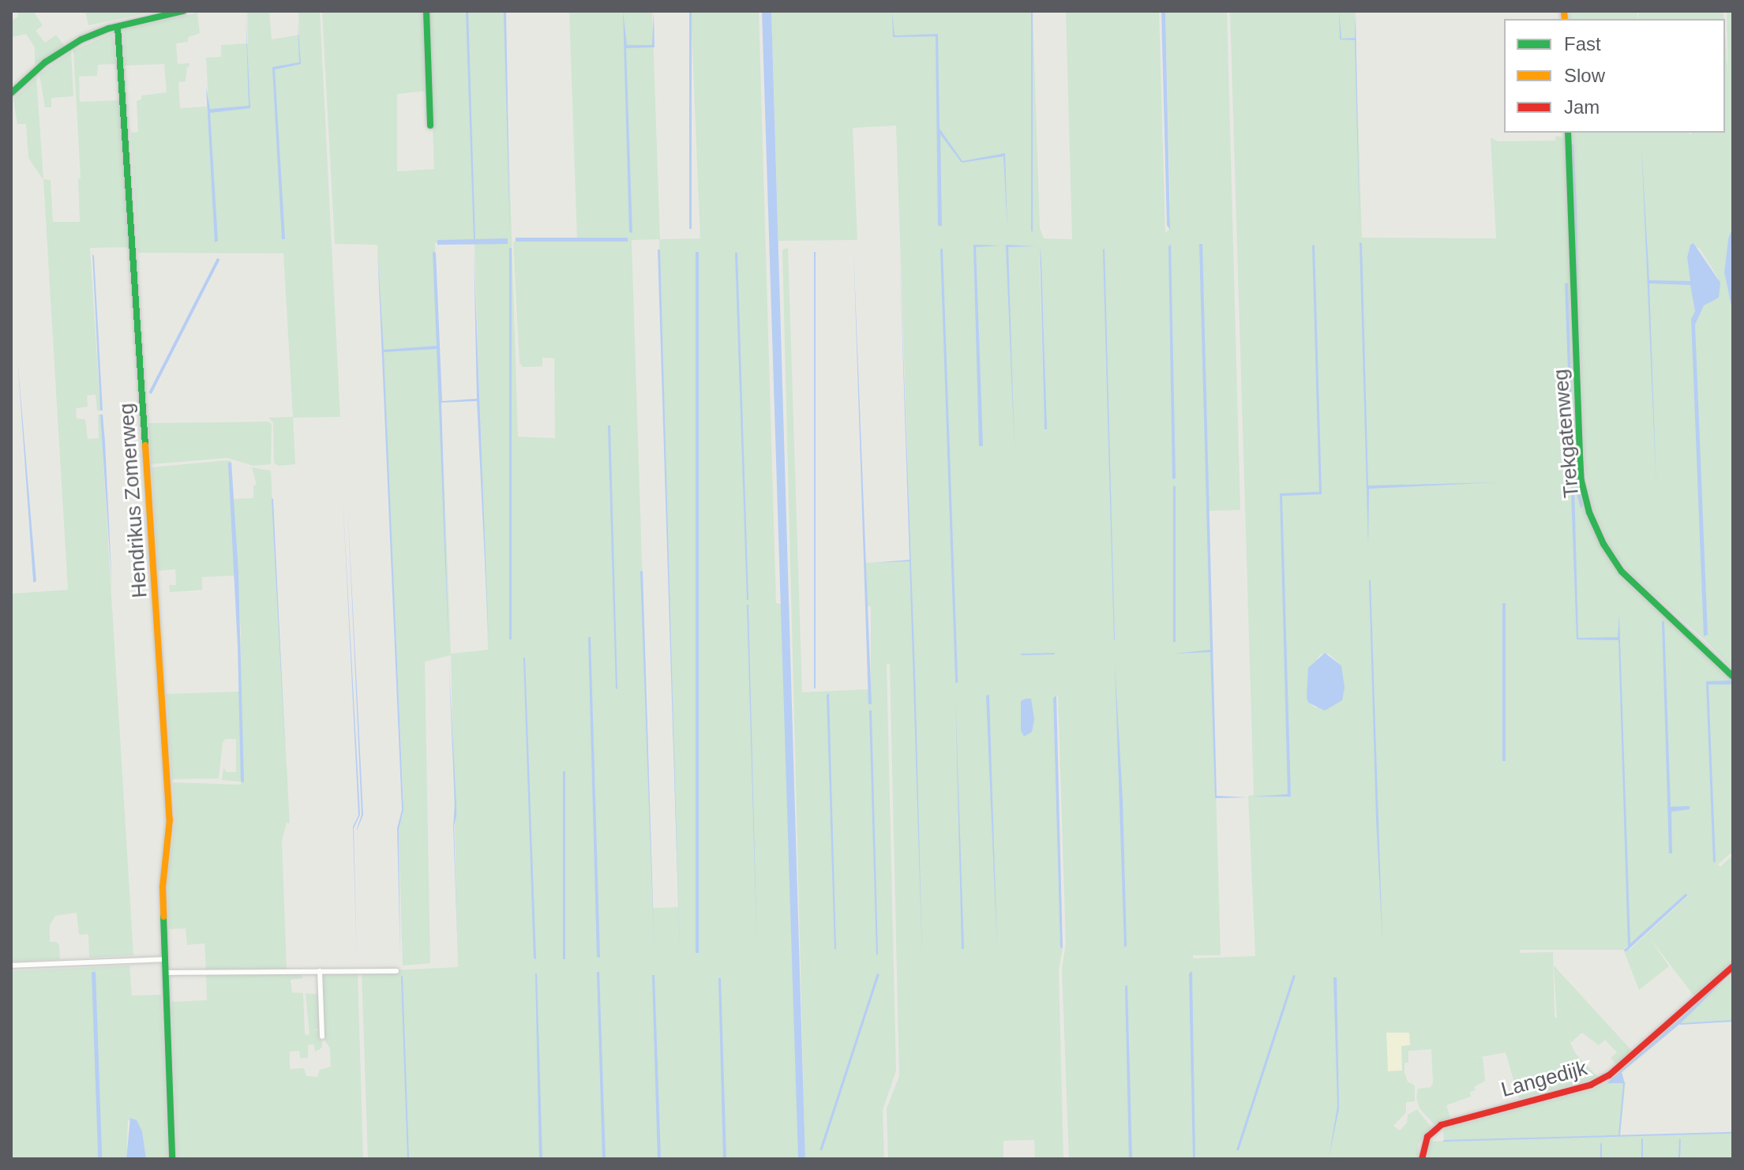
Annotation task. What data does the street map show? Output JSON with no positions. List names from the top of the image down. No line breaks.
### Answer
{"streets":{"street":["Trekgatenweg","Hendrikus Zomerweg","Langedijk"]},"legend":["Fast","Slow","Jam"]}
